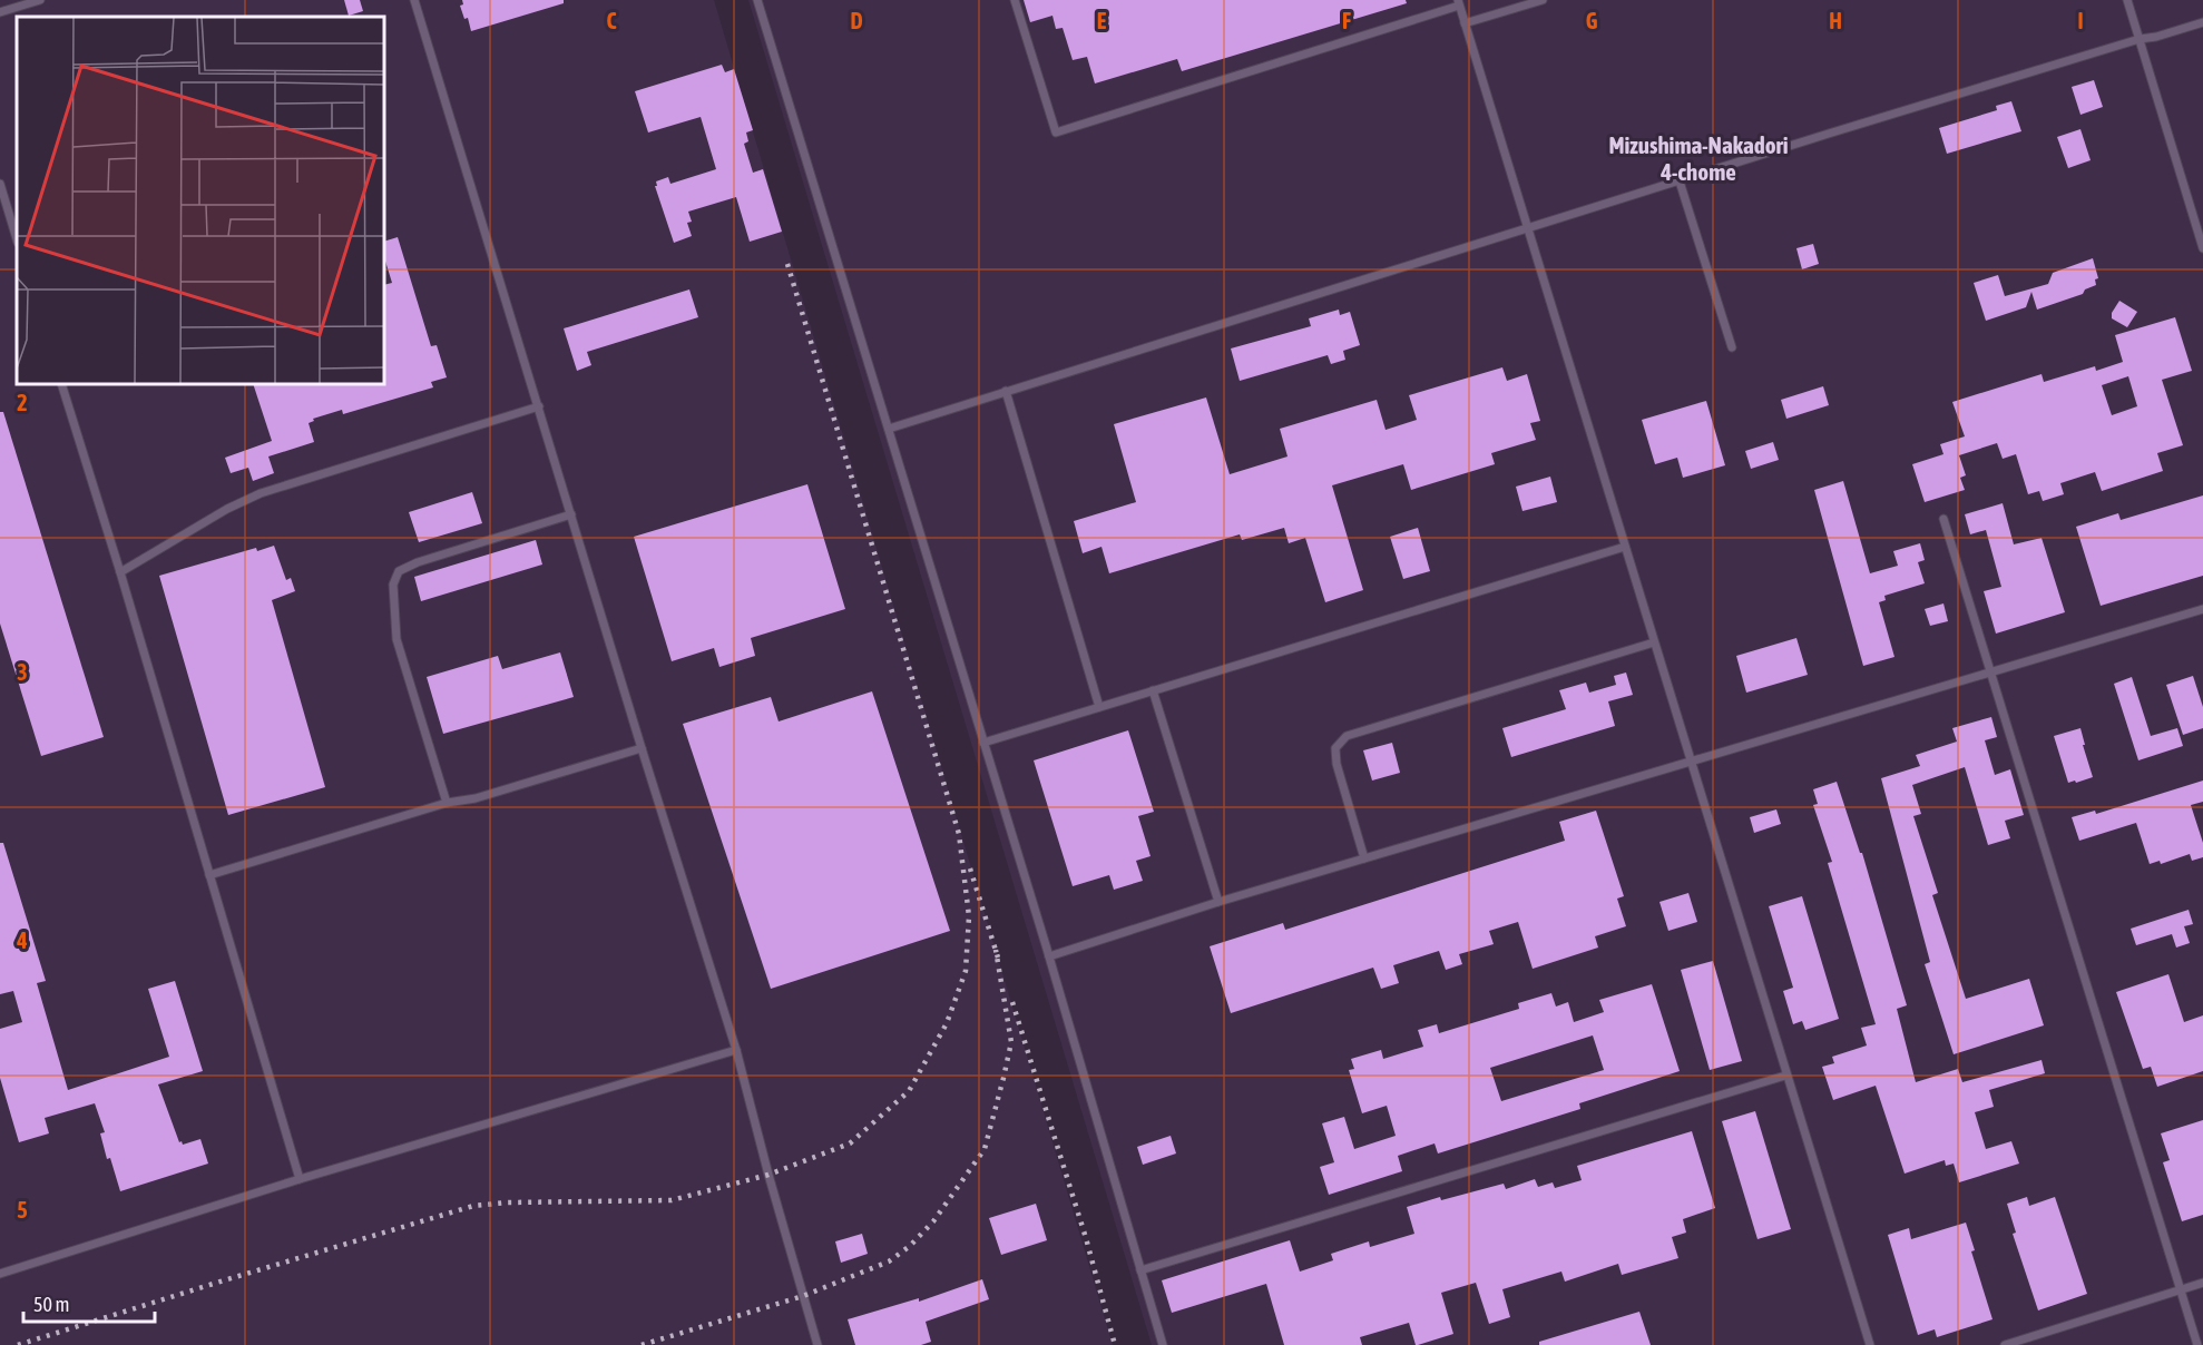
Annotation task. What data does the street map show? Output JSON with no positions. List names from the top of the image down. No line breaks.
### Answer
{"districts":["Mizushima-Nakadori 4-chome"],"scale_bar":"50 m","grid":{"columns":["C","D","E","F","G","H","I"],"rows":["2","3","4","5"]}}
